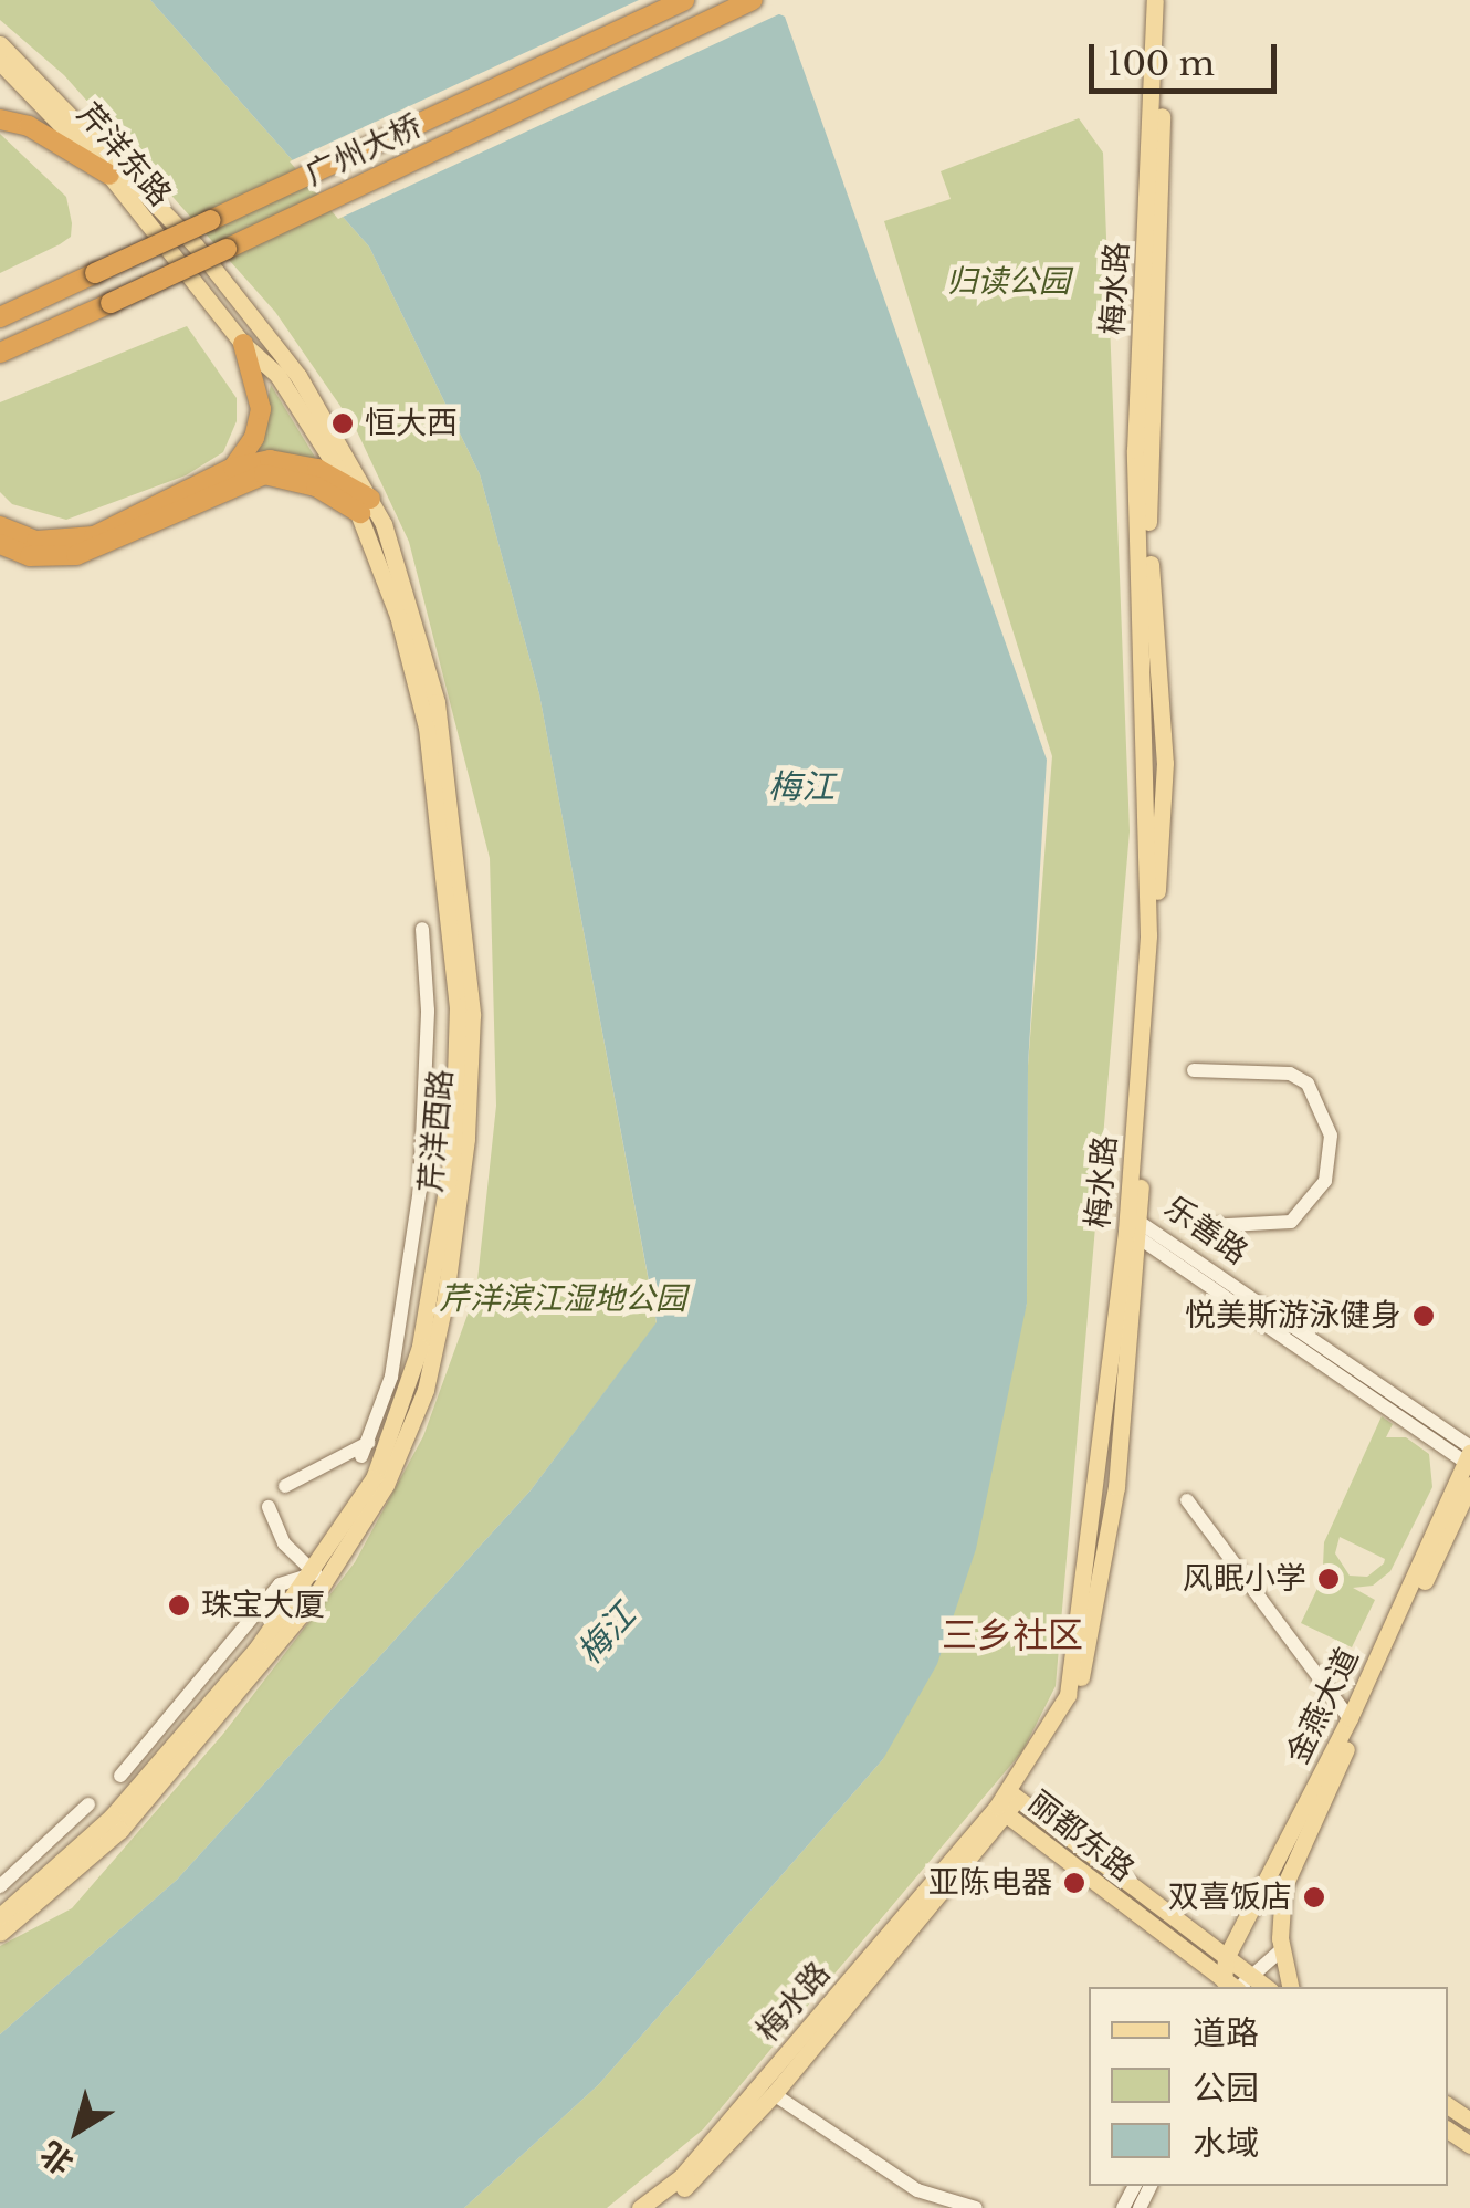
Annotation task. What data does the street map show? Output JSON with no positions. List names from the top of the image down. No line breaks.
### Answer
{"streets":{"highway":["广州大桥"],"main road":["芹洋东路","梅水路","芹洋西路","金燕大道","丽都东路"],"street":["乐善路"]},"crossings":[["芹洋东路","芹洋西路"],["梅水路","乐善路"],["梅水路","丽都东路"],["乐善路","金燕大道"],["金燕大道","丽都东路"]],"districts":["三乡社区"],"water":["梅江"],"parks":["归读公园","芹洋滨江湿地公园"],"places":["恒大西","悦美斯游泳健身","风眠小学","珠宝大厦","亚陈电器","双喜饭店"],"legend":["道路","公园","水域"],"scale_bar":"100 m","north":"bottom left"}
